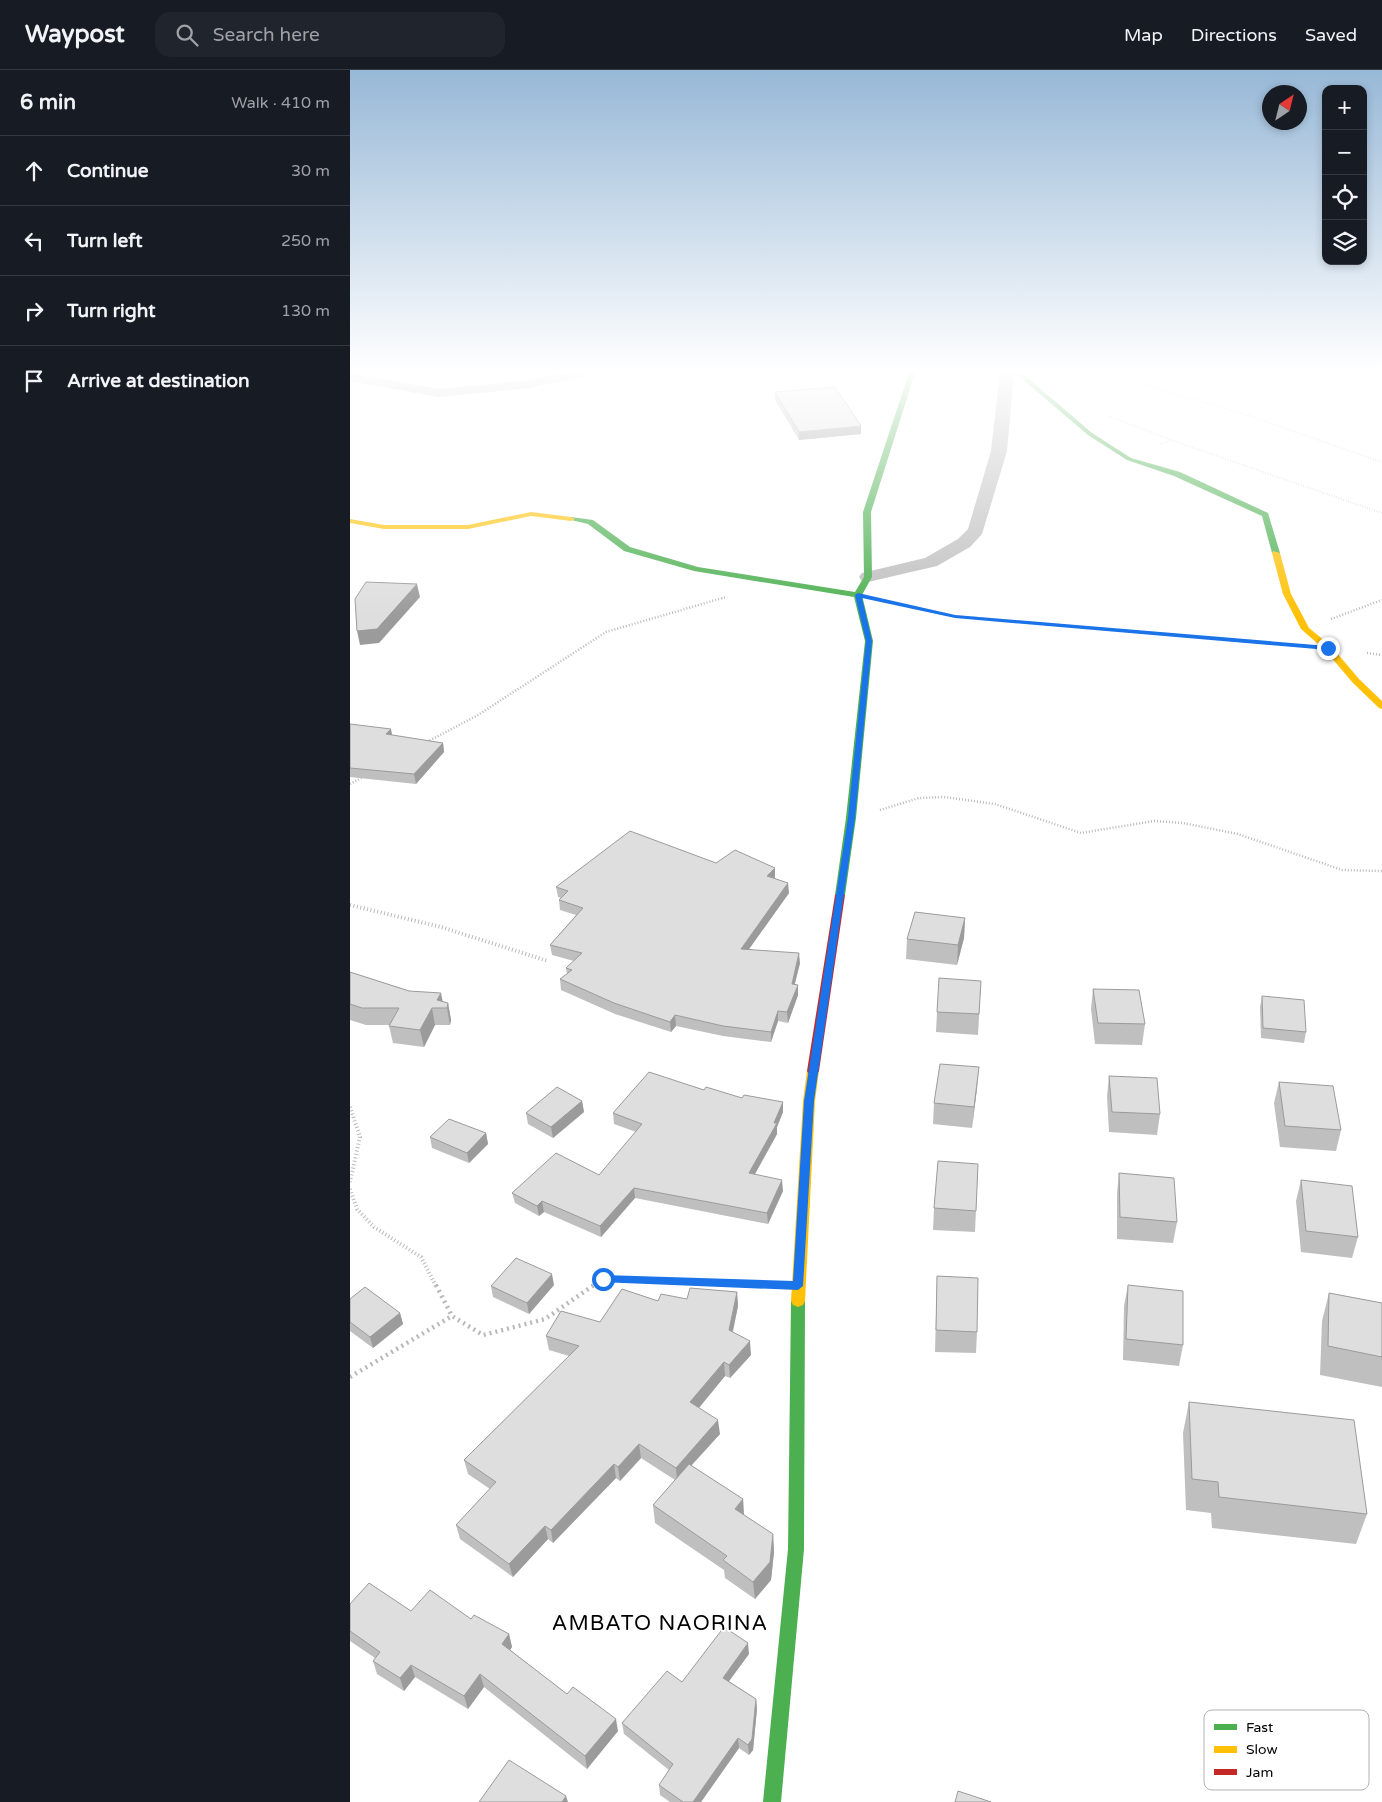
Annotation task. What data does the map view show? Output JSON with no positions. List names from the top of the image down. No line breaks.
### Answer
{"districts":["AMBATO NAORINA"],"legend":["Fast","Slow","Jam"],"north":"top right","page":{"header":"Waypost","search":"Search here","nav":["Map","Directions","Saved"],"heading":["6 min","Walk · 410 m"],"map_buttons":["+","−"],"list":[["Continue","30 m"],["Turn left","250 m"],["Turn right","130 m"],"Arrive at destination"]}}
